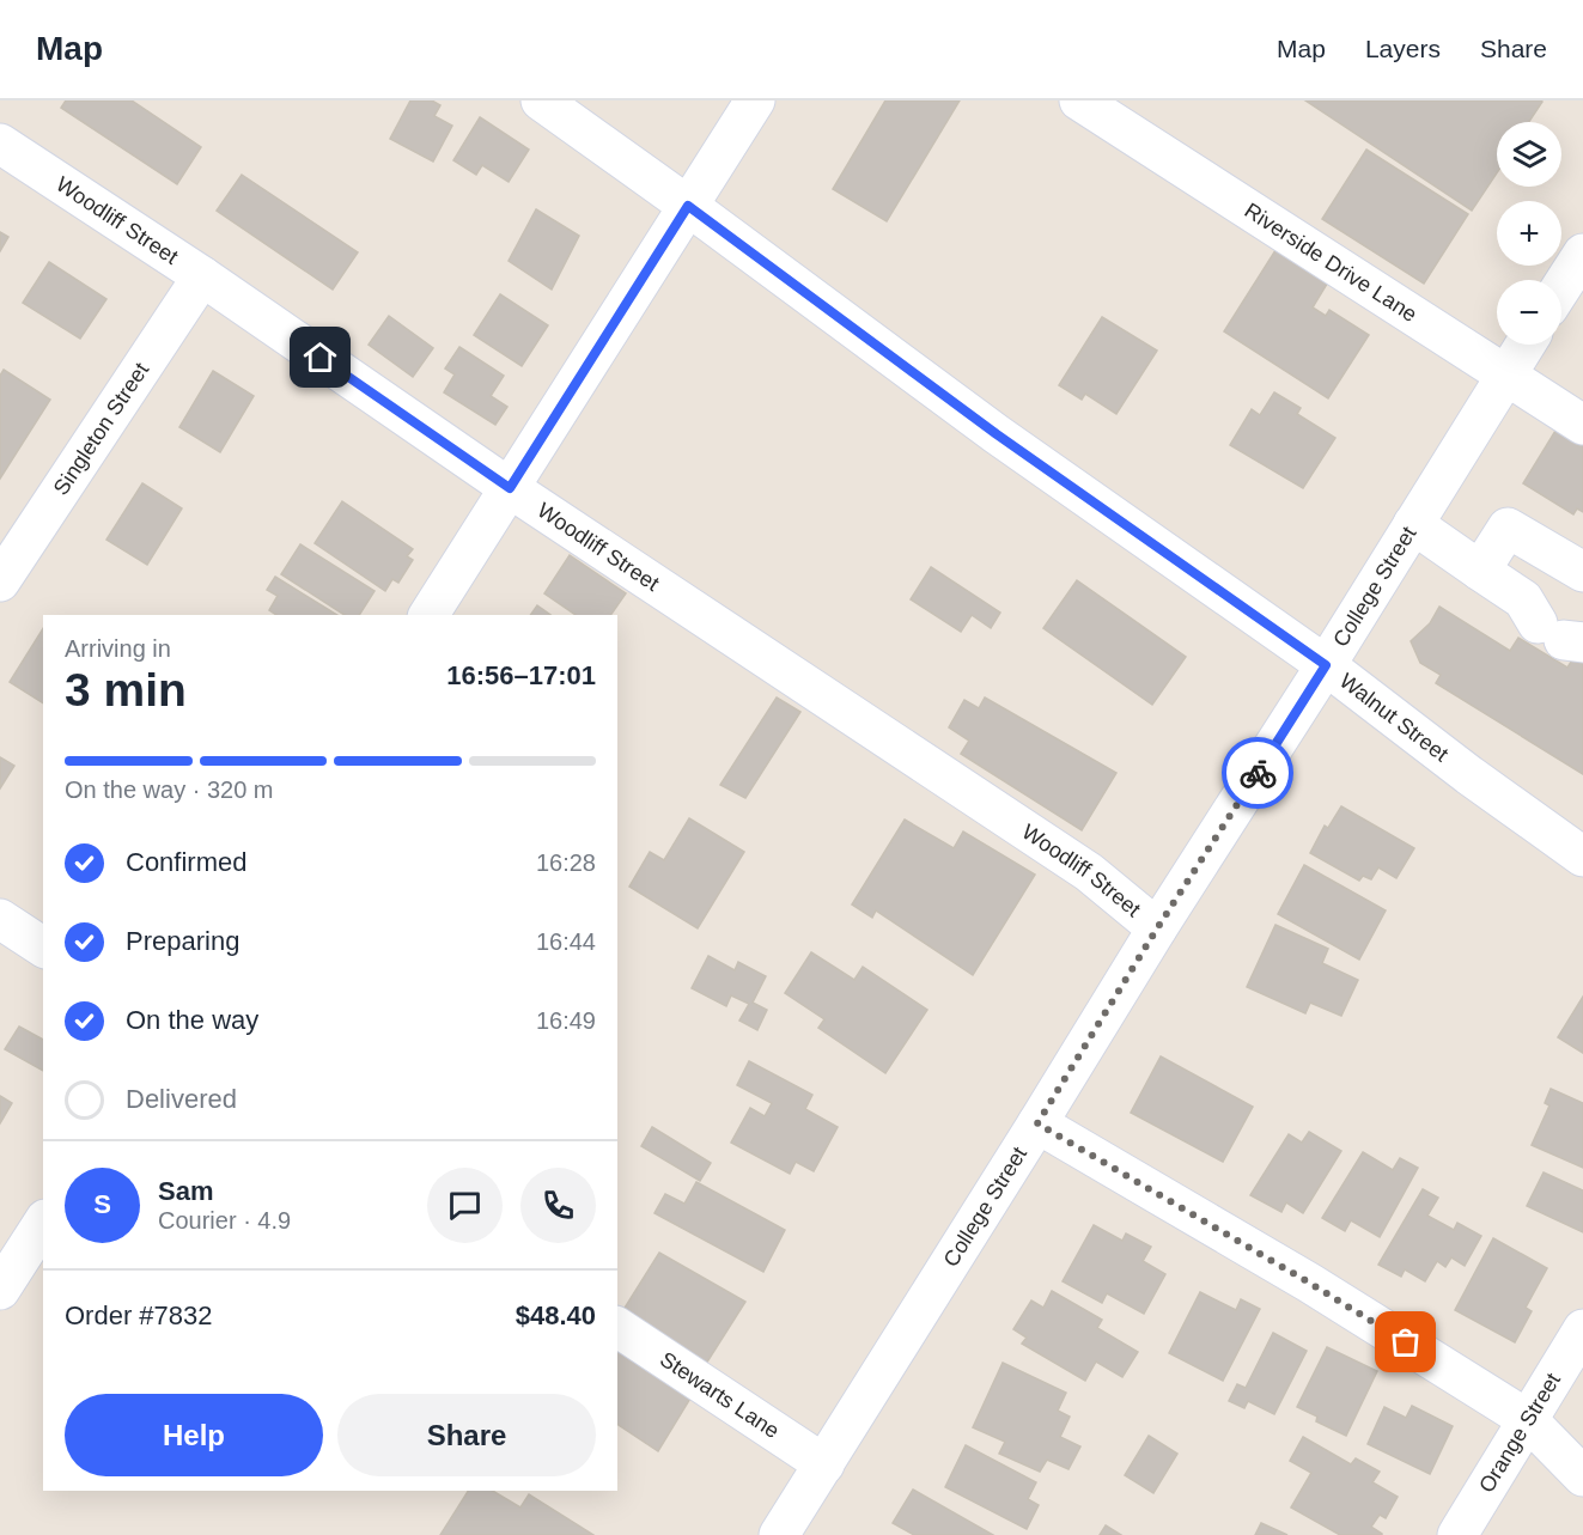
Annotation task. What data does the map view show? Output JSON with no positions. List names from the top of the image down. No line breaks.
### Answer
{"streets":{"street":["Woodliff Street","Riverside Drive Lane","Singleton Street","College Street","Walnut Street","Stewarts Lane","Orange Street"]},"crossings":[["Woodliff Street","Singleton Street"],["Woodliff Street","College Street"],["Riverside Drive Lane","College Street"],["College Street","Walnut Street"],["College Street","Stewarts Lane"]],"page":{"header":"Map","nav":["Map","Layers","Share"],"map_buttons":["+","−"],"heading":["3 min","Arriving in","16:56–17:01"],"panel":["Sam","Courier · 4.9","Order #7832","$48.40"],"bar":"On the way · 320 m","list":[["Confirmed","16:28"],["Preparing","16:44"],["On the way","16:49"],"Delivered"],"round":"S","buttons":["Help","Share"]}}
